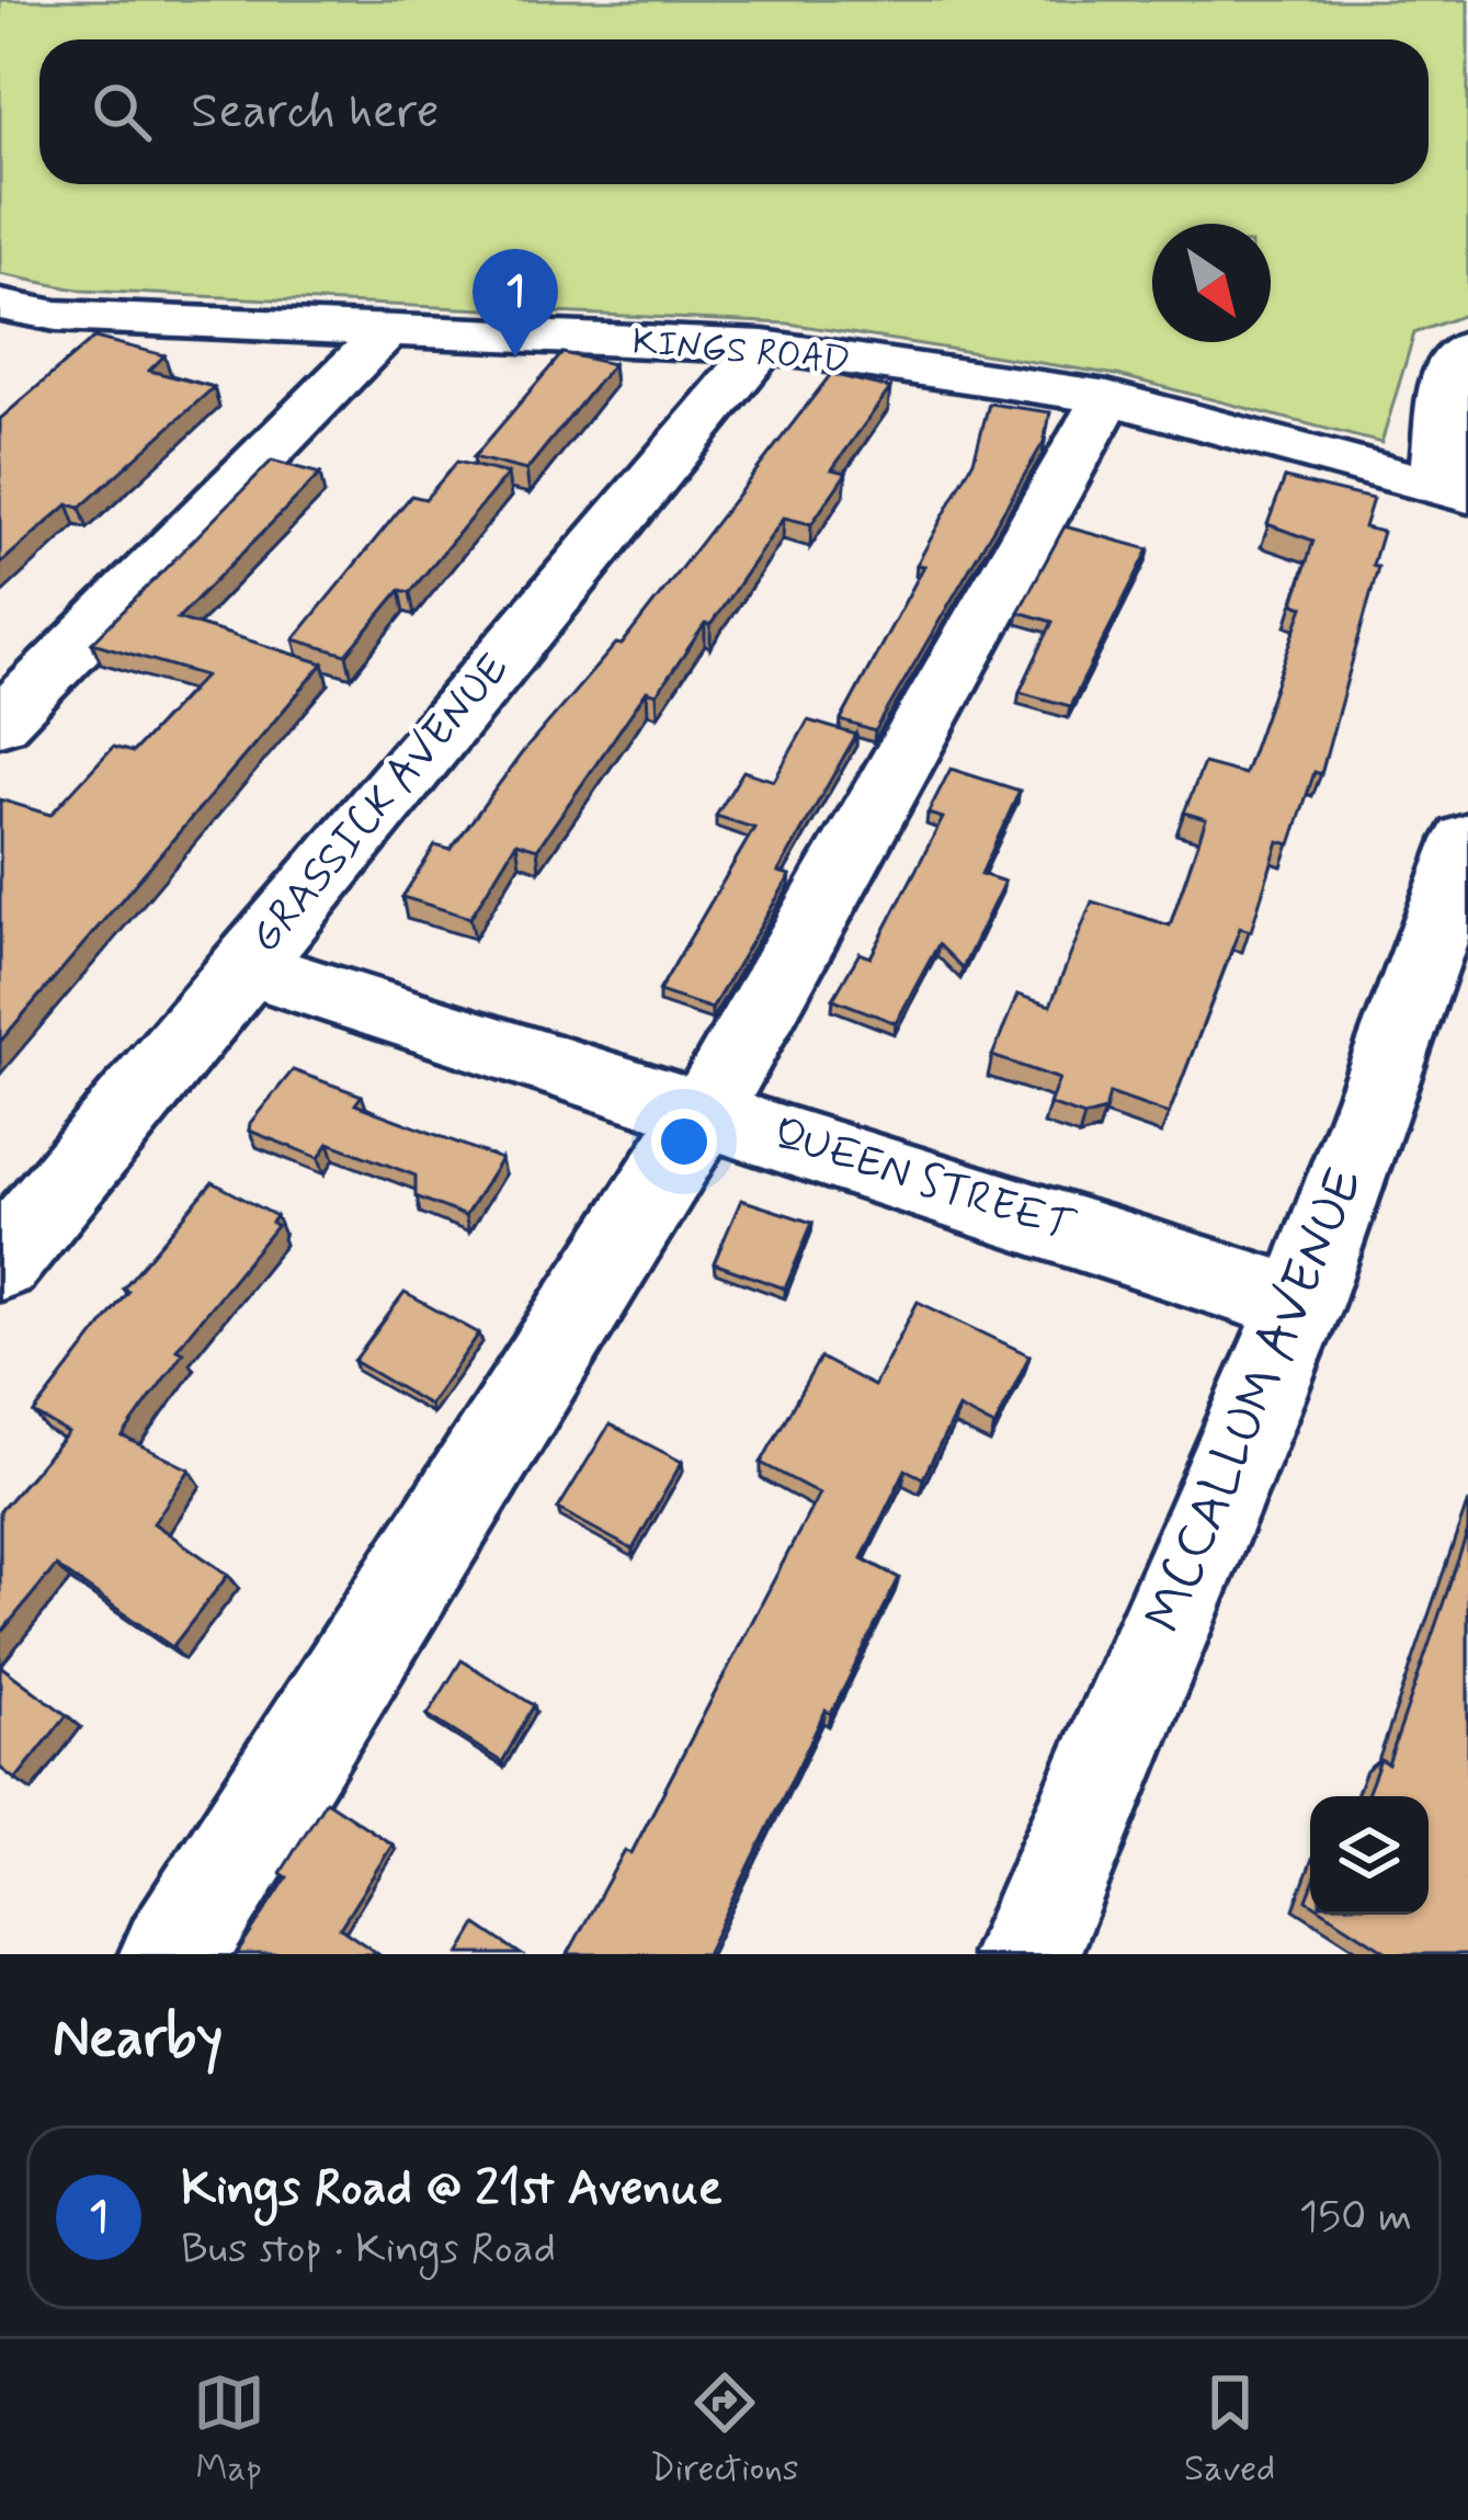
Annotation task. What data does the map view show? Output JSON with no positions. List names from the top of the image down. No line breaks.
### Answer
{"streets":{"street":["KINGS ROAD","GRASSICK AVENUE","QUEEN STREET","MCCALLUM AVENUE"]},"crossings":[["KINGS ROAD","GRASSICK AVENUE"],["GRASSICK AVENUE","QUEEN STREET"],["QUEEN STREET","MCCALLUM AVENUE"]],"north":"bottom right","page":{"search":"Search here","pins":"1","heading":"Nearby","list":[{"mark":"1","name":"Kings Road @ 21st Avenue","note":"Bus stop · Kings Road","value":"150 m"}],"nav":["Map","Directions","Saved"]}}
